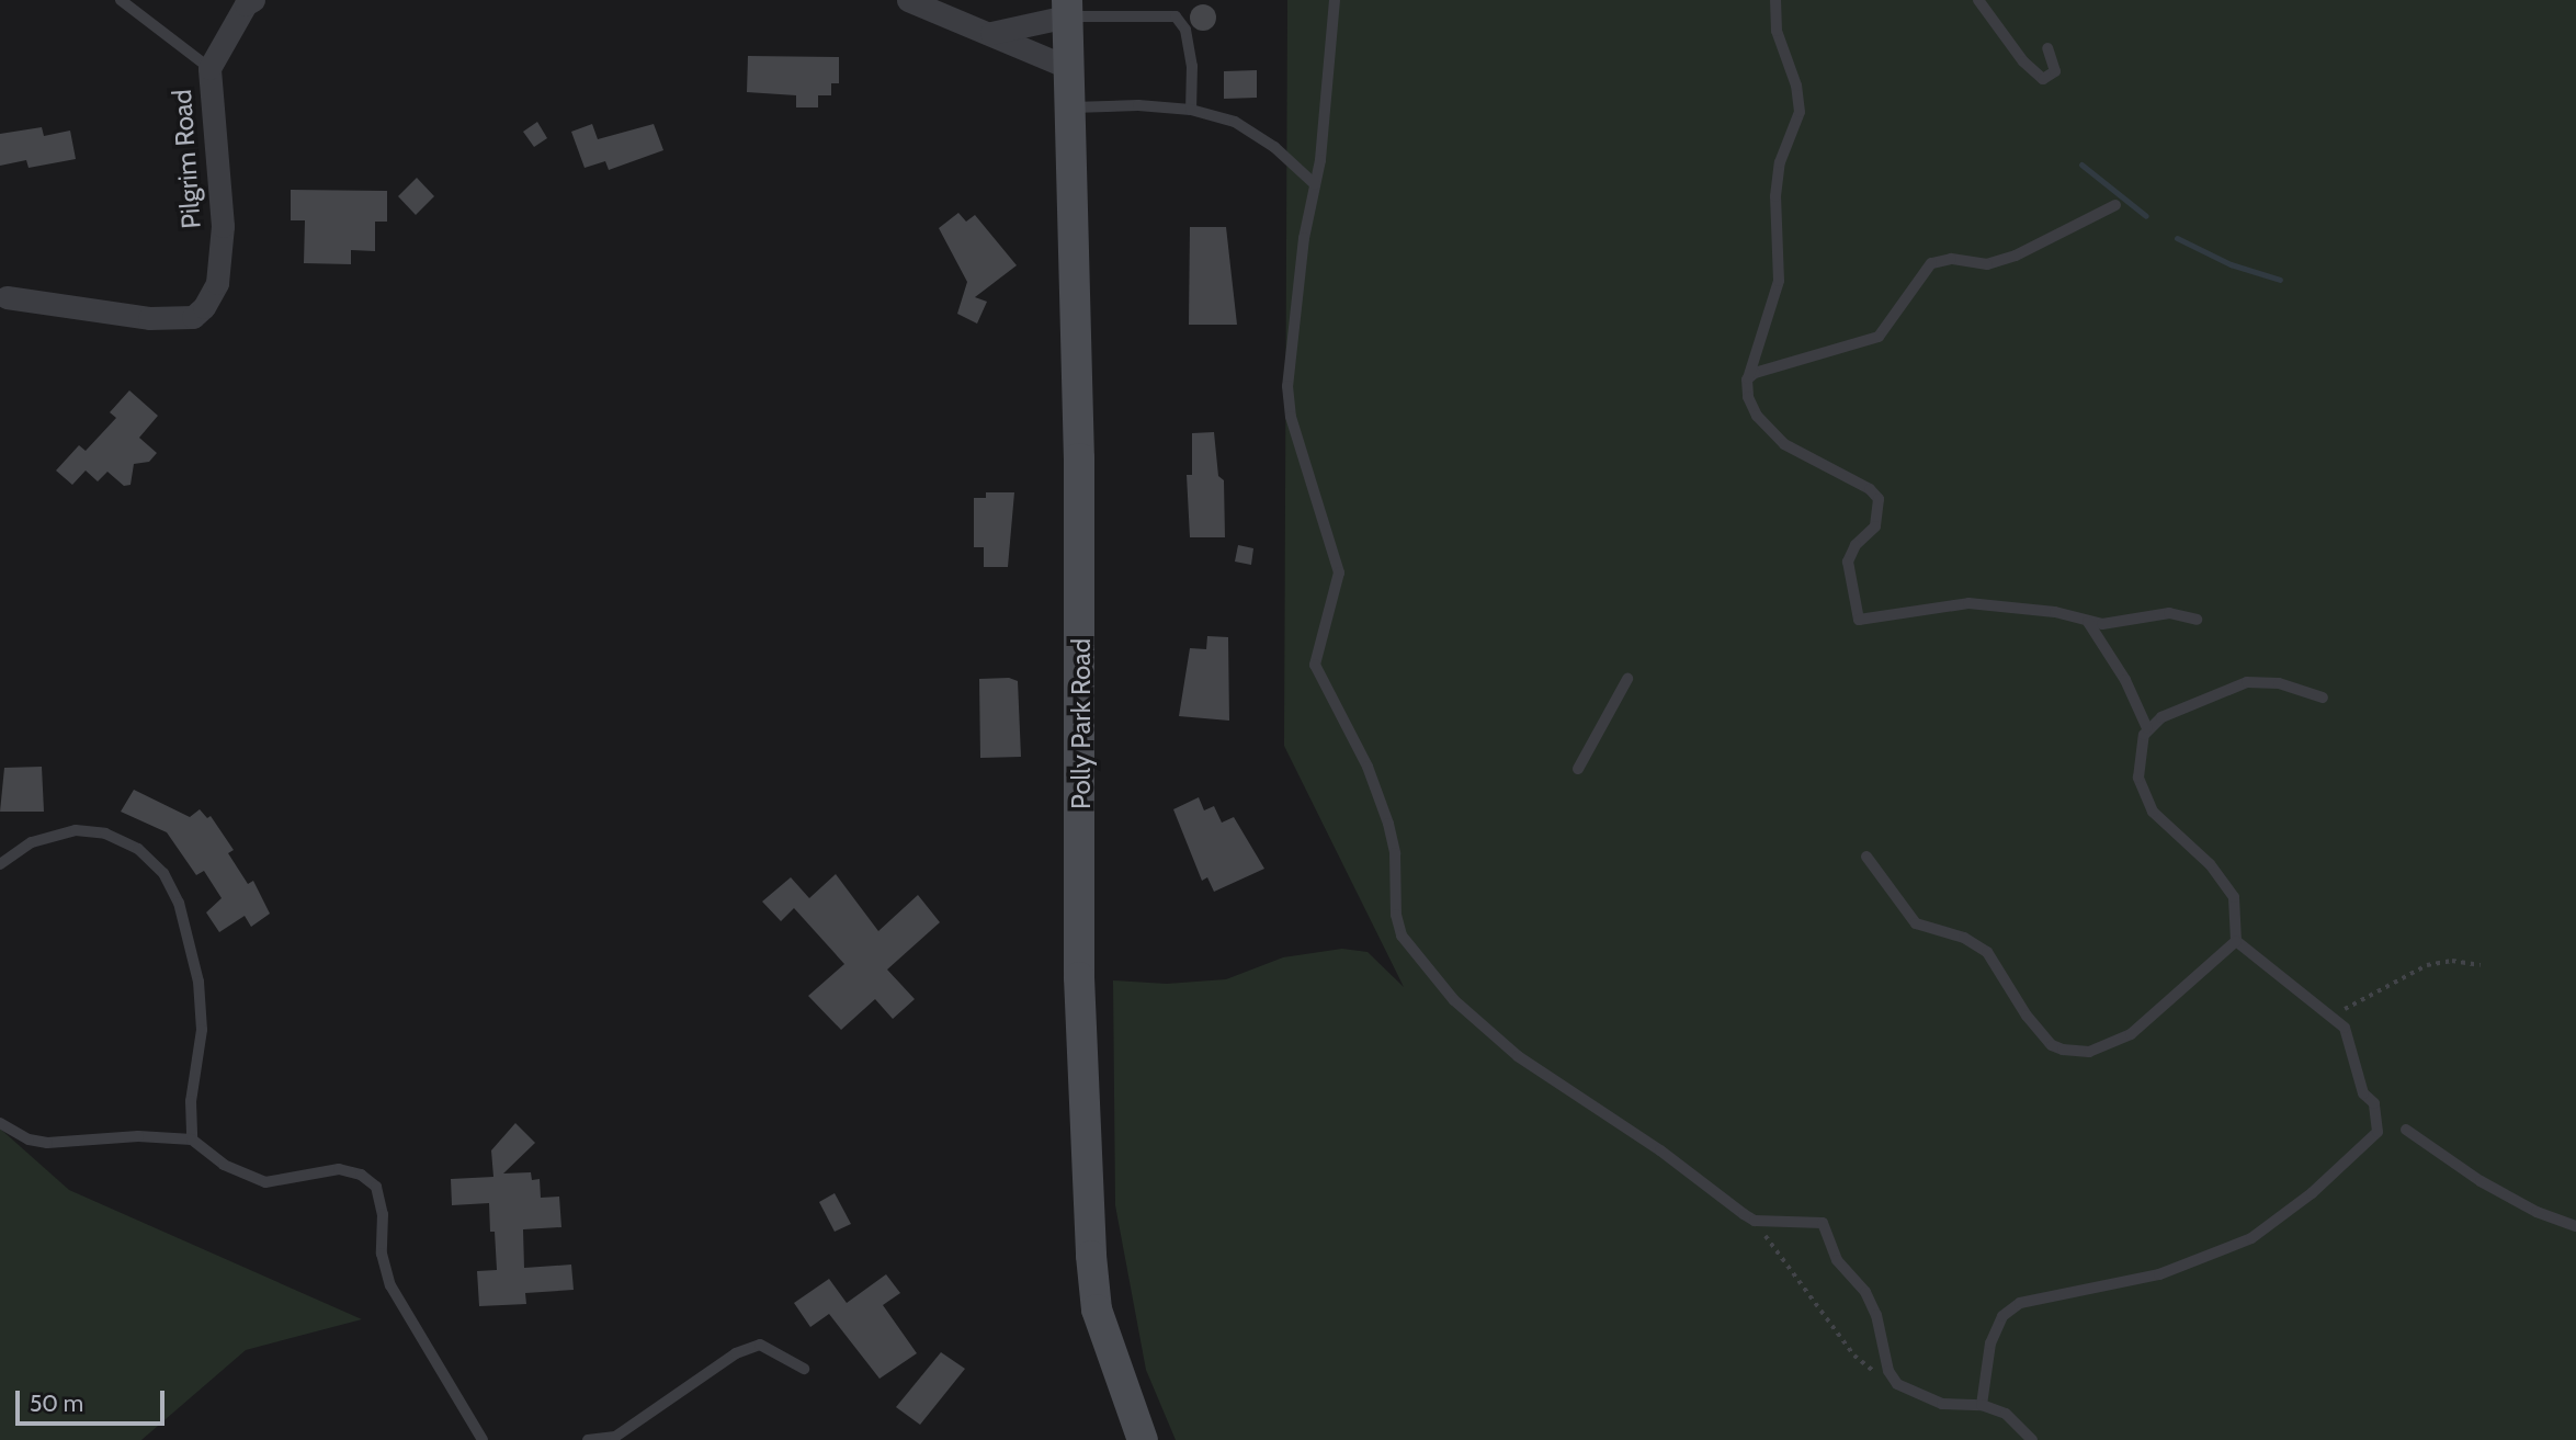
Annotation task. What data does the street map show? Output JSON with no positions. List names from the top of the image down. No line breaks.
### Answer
{"streets":{"street":["Pilgrim Road","Polly Park Road"]},"scale_bar":"50 m"}
